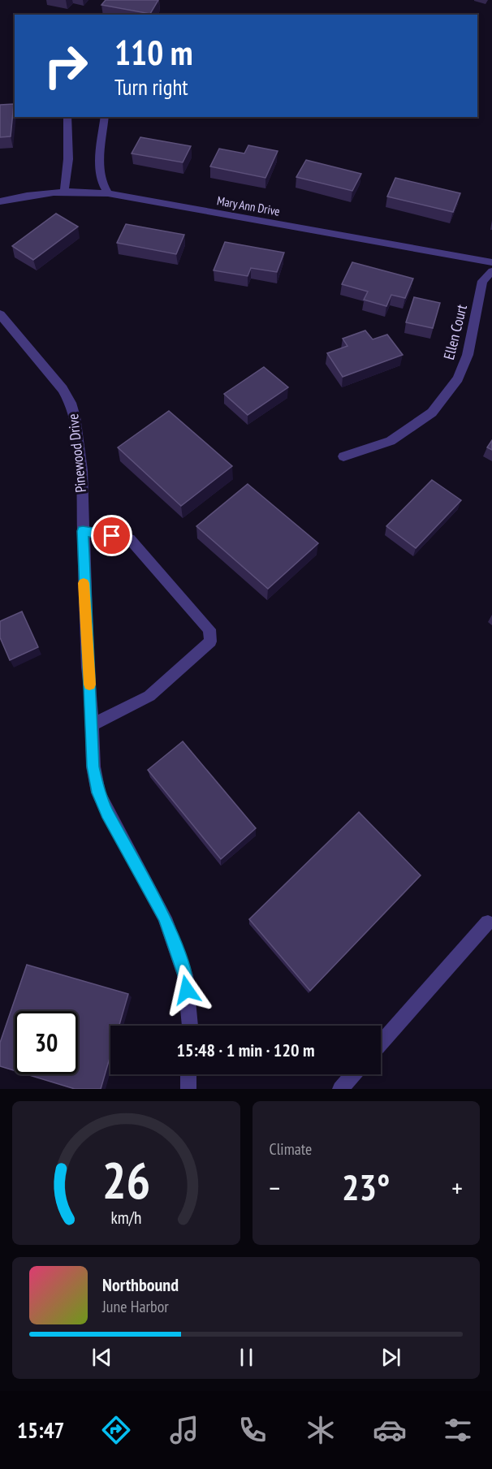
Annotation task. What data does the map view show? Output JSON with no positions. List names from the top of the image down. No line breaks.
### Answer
{"streets":{"street":["Mary Ann Drive","Ellen Court","Pinewood Drive"]},"page":{"turn":["110 m","Turn right"],"limit":"30","trip":"15:48 · 1 min · 120 m","tile":"Climate","heat":["−","23°","+"],"song":["Northbound","June Harbor"],"tabs":"15:47","gauge":["26","km/h"]}}
